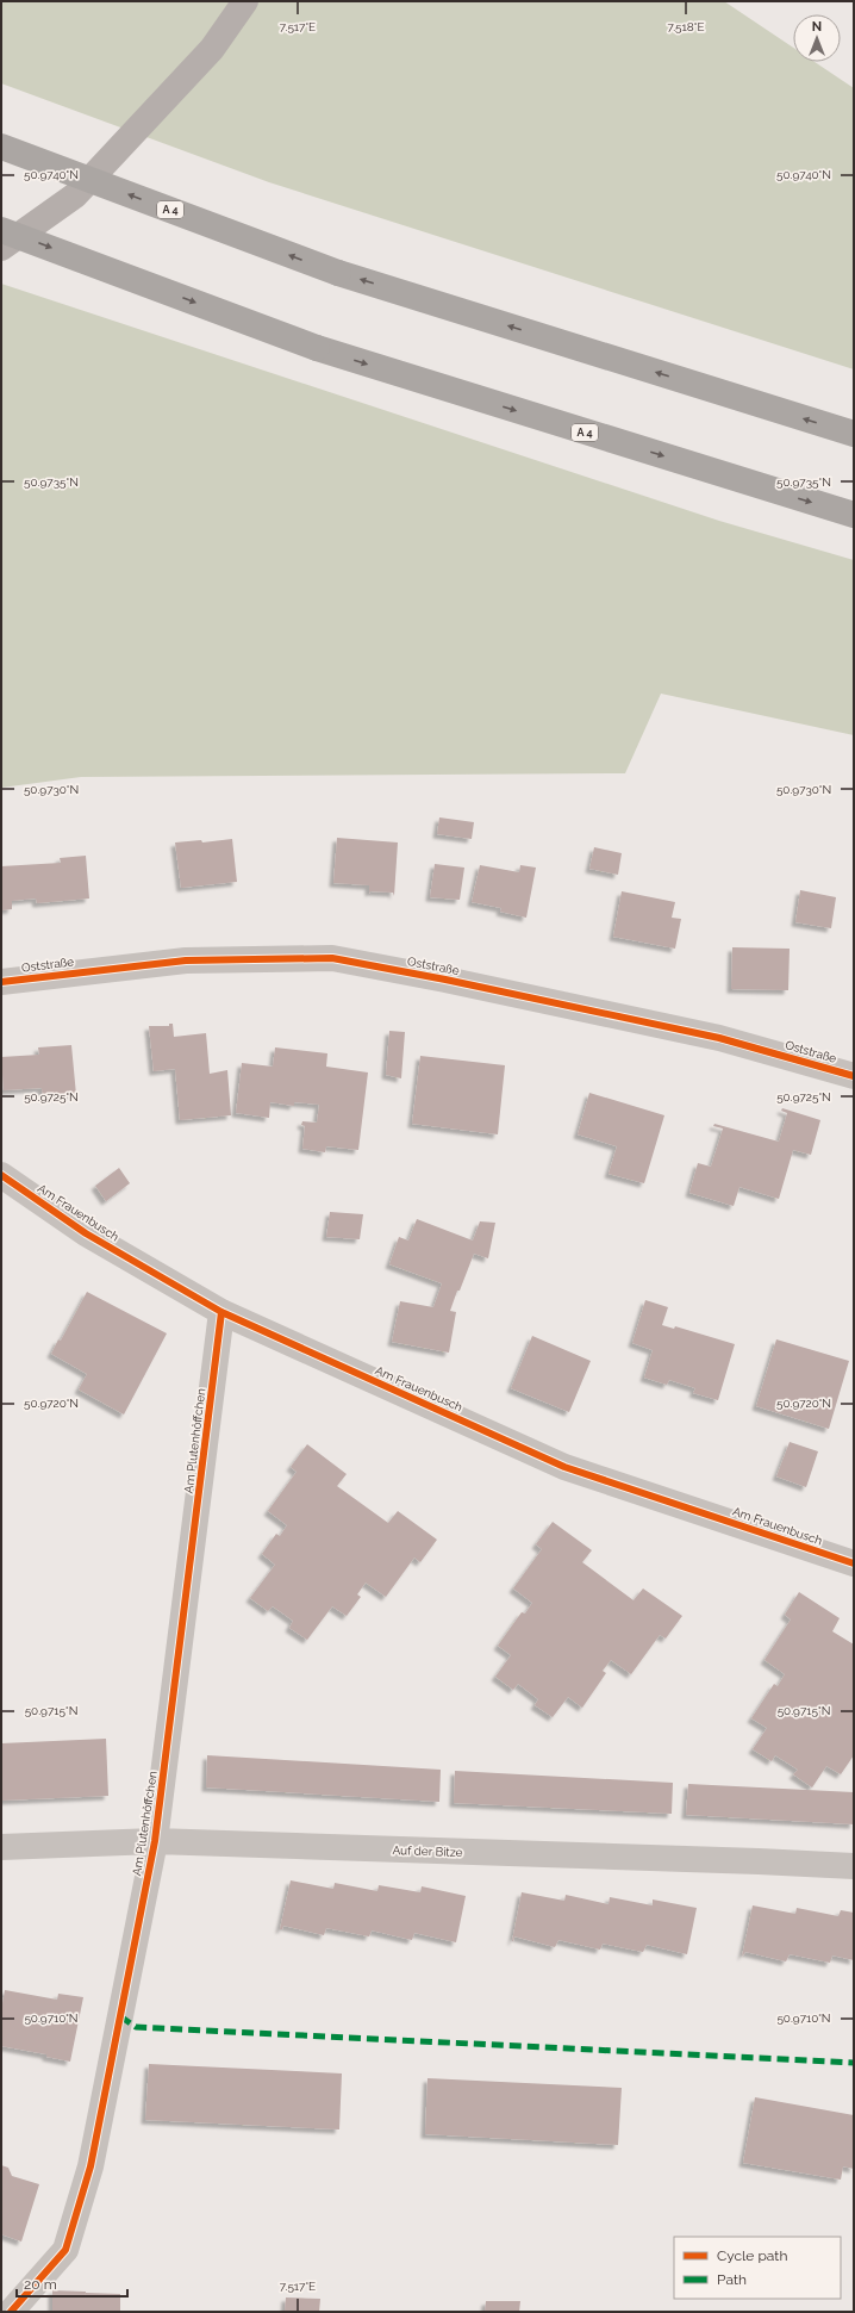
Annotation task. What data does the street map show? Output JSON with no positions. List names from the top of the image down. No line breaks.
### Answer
{"streets":{"highway":["A 4"],"street":["Oststraße","Am Frauenbusch","Am Plutenhöffchen","Auf der Bitze"]},"crossings":[["Am Frauenbusch","Am Plutenhöffchen"],["Am Plutenhöffchen","Auf der Bitze"]],"legend":["Cycle path","Path"],"scale_bar":"20 m","north":"top","coordinates":["7.517°E","7.518°E","50.9740°N","50.9735°N","50.9730°N","50.9725°N","50.9720°N","50.9715°N","50.9710°N"]}
